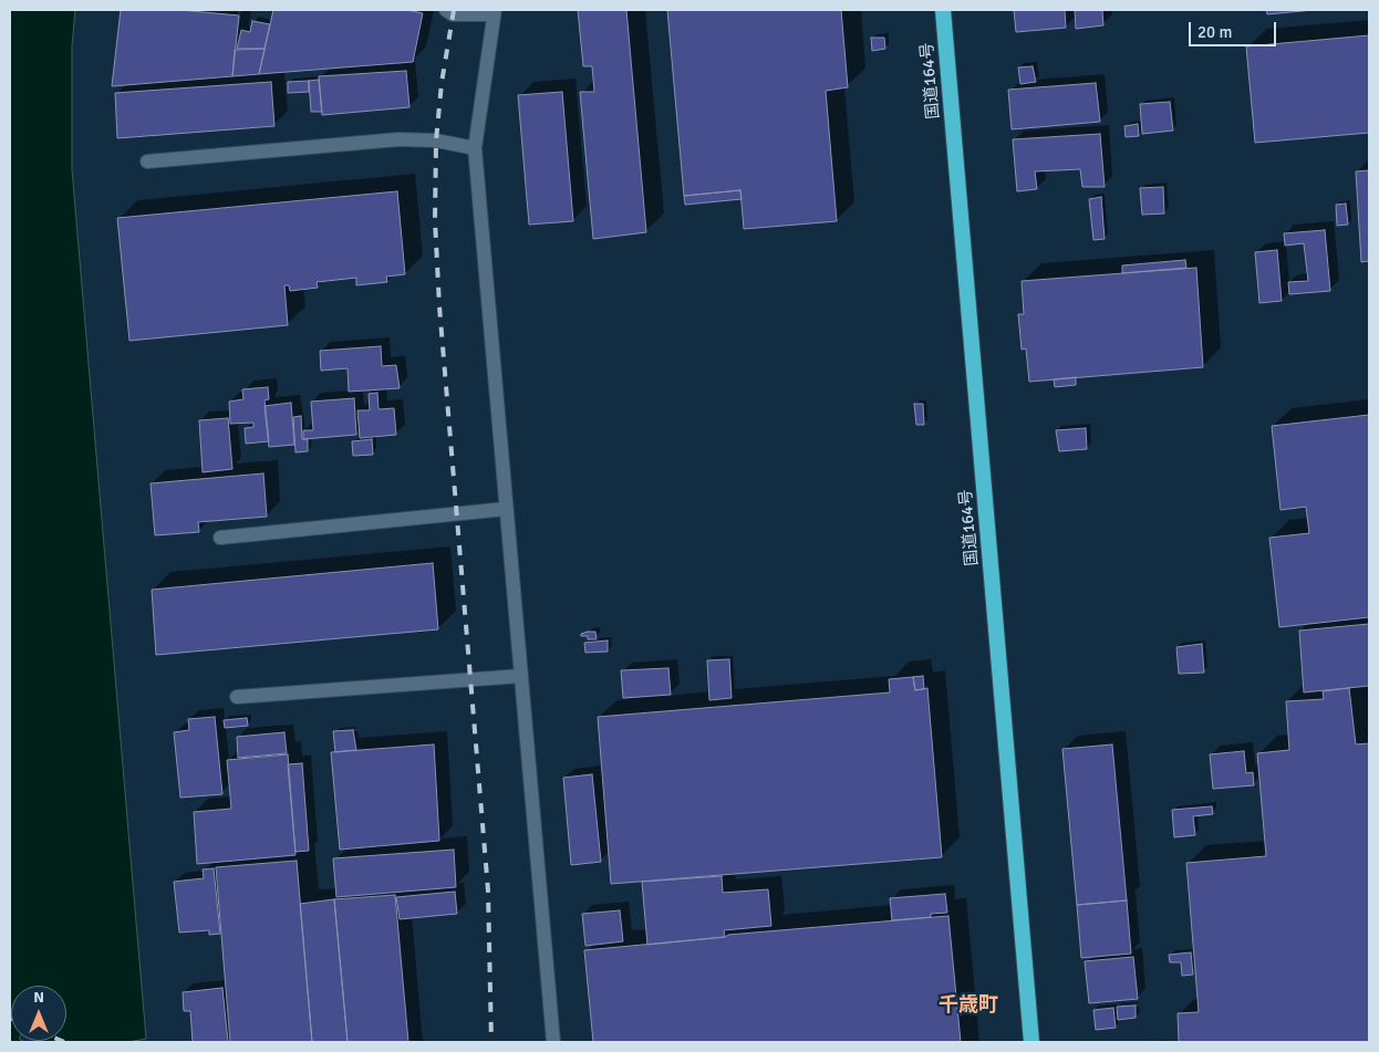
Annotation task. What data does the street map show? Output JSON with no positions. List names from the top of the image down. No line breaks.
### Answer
{"streets":{"highway":["国道164号"]},"districts":["千歳町"],"scale_bar":"20 m","north":"top"}
